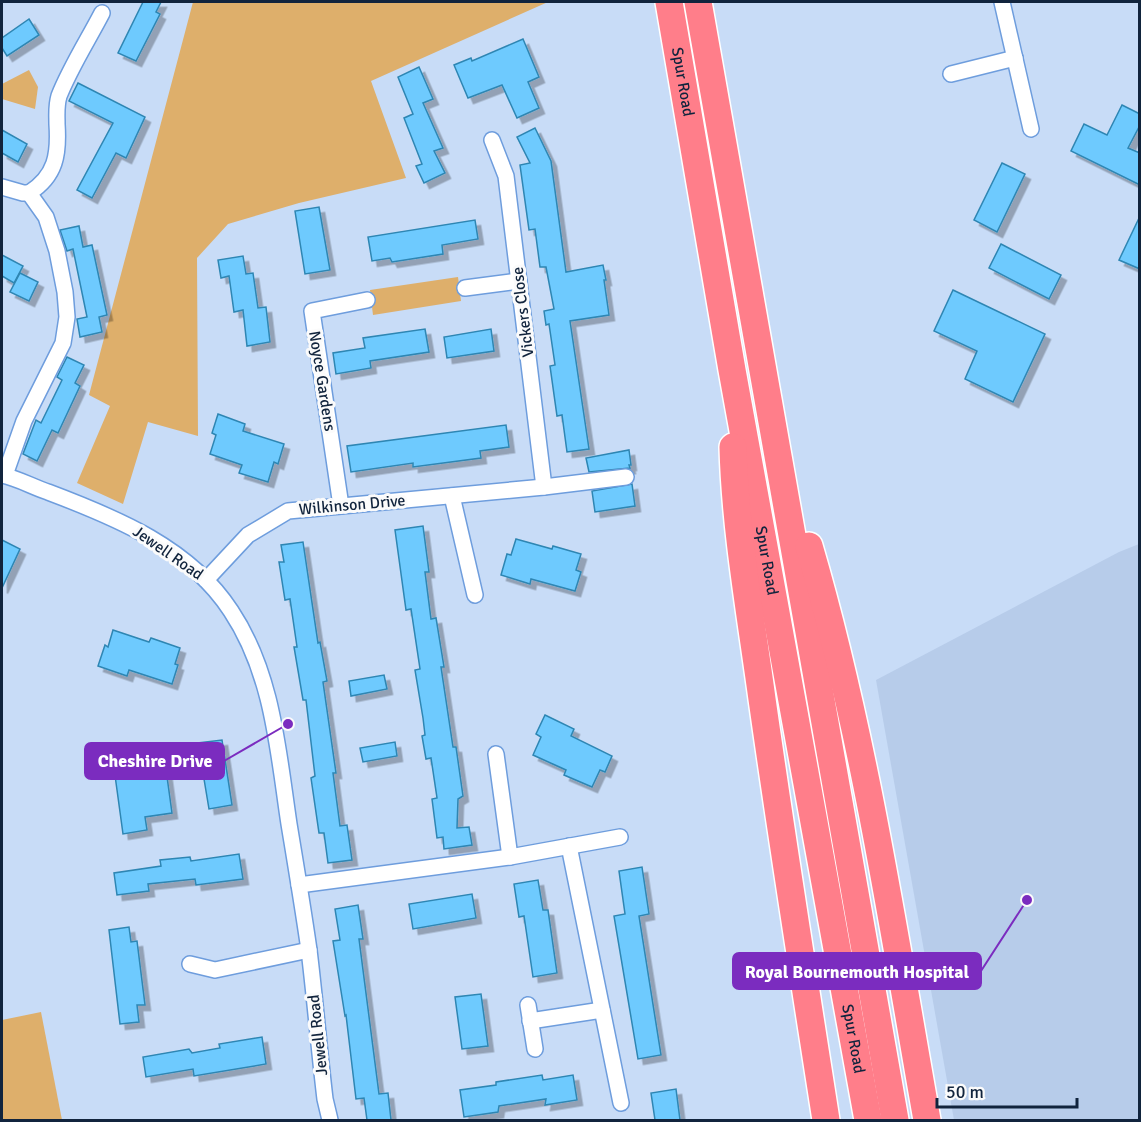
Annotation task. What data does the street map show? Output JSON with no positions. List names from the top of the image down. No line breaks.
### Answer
{"streets":{"highway":["Spur Road"],"street":["Vickers Close","Noyce Gardens","Wilkinson Drive","Jewell Road"]},"crossings":[["Vickers Close","Wilkinson Drive"],["Noyce Gardens","Wilkinson Drive"],["Wilkinson Drive","Jewell Road"]],"places":["Cheshire Drive","Royal Bournemouth Hospital"],"scale_bar":"50 m"}
